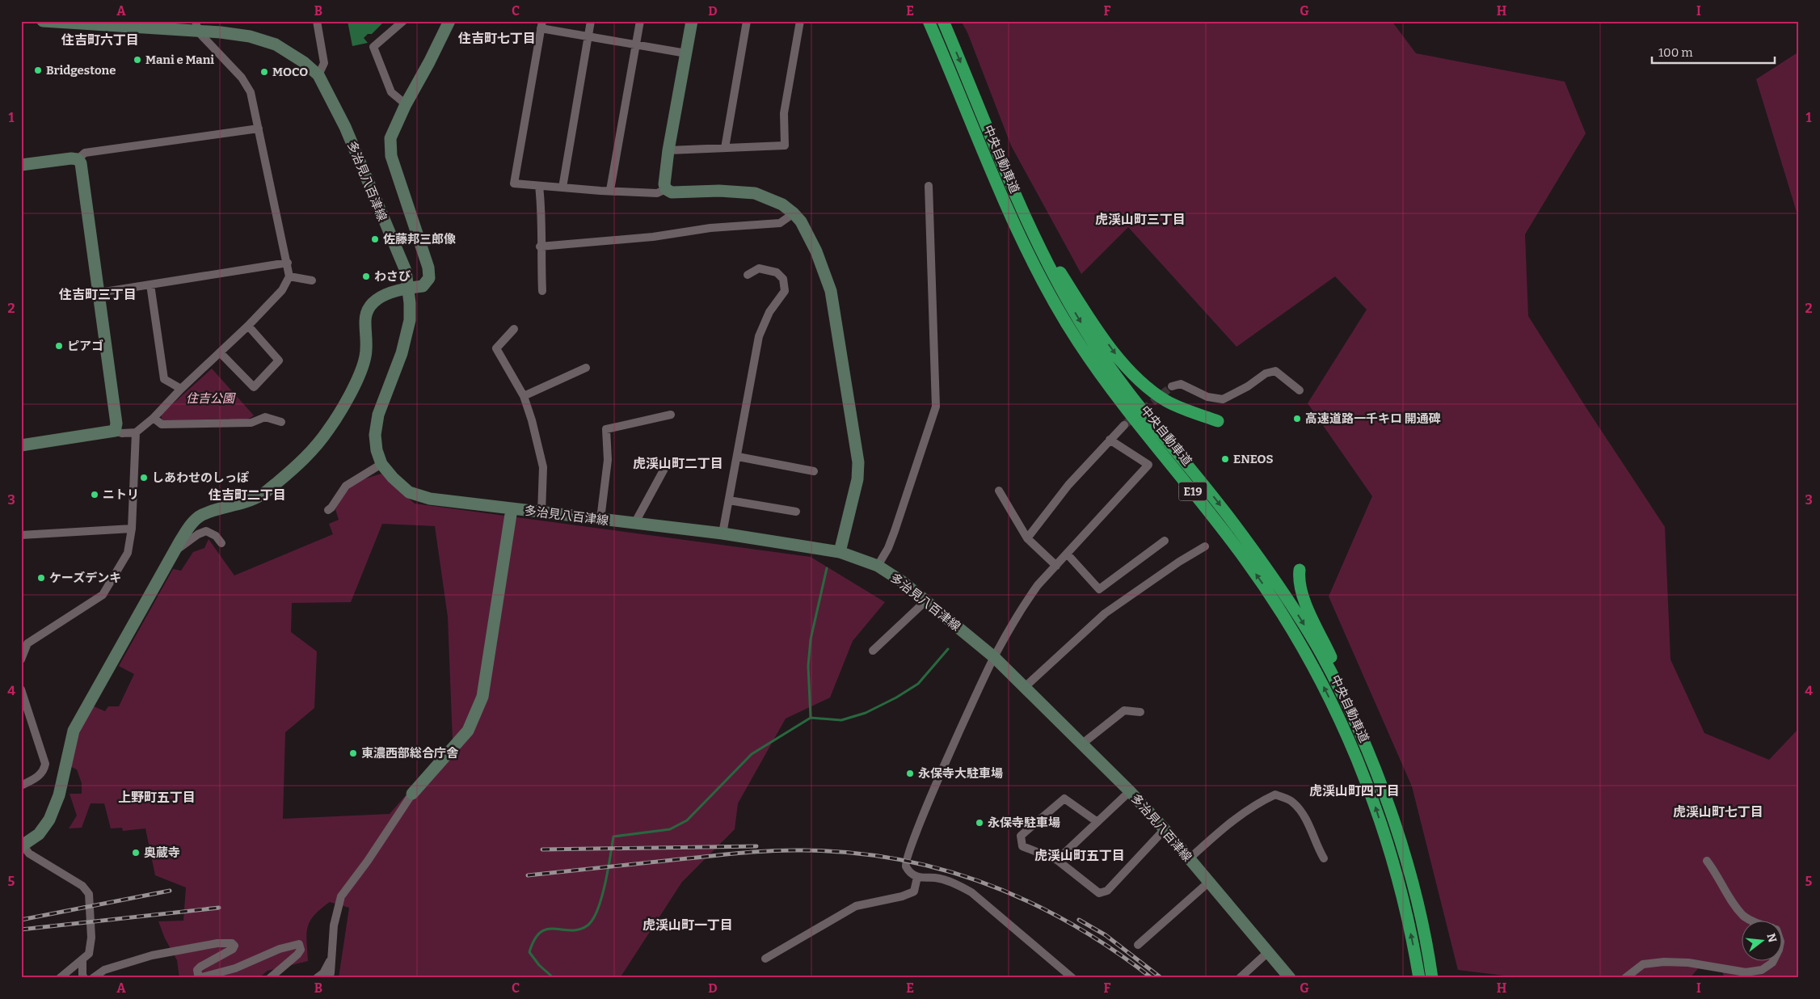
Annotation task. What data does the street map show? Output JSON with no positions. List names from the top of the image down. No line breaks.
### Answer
{"streets":{"highway":["中央自動車道","E19"],"street":["多治見八百津線"]},"districts":["住吉町七丁目","住吉町六丁目","虎渓山町三丁目","住吉町三丁目","虎渓山町二丁目","住吉町二丁目","虎渓山町四丁目","上野町五丁目","虎渓山町七丁目","虎渓山町五丁目","虎渓山町一丁目"],"parks":["住吉公園"],"places":["Mani e Mani","Bridgestone","MOCO","佐藤邦三郎像","わさび","ピアゴ","高速道路一千キロ 開通碑","ENEOS","しあわせのしっぽ","ニトリ","ケーズデンキ","東濃西部総合庁舎","永保寺大駐車場","永保寺駐車場","奥蔵寺"],"scale_bar":"100 m","north":"right","grid":{"columns":["A","B","C","D","E","F","G","H","I"],"rows":["1","2","3","4","5"]}}
